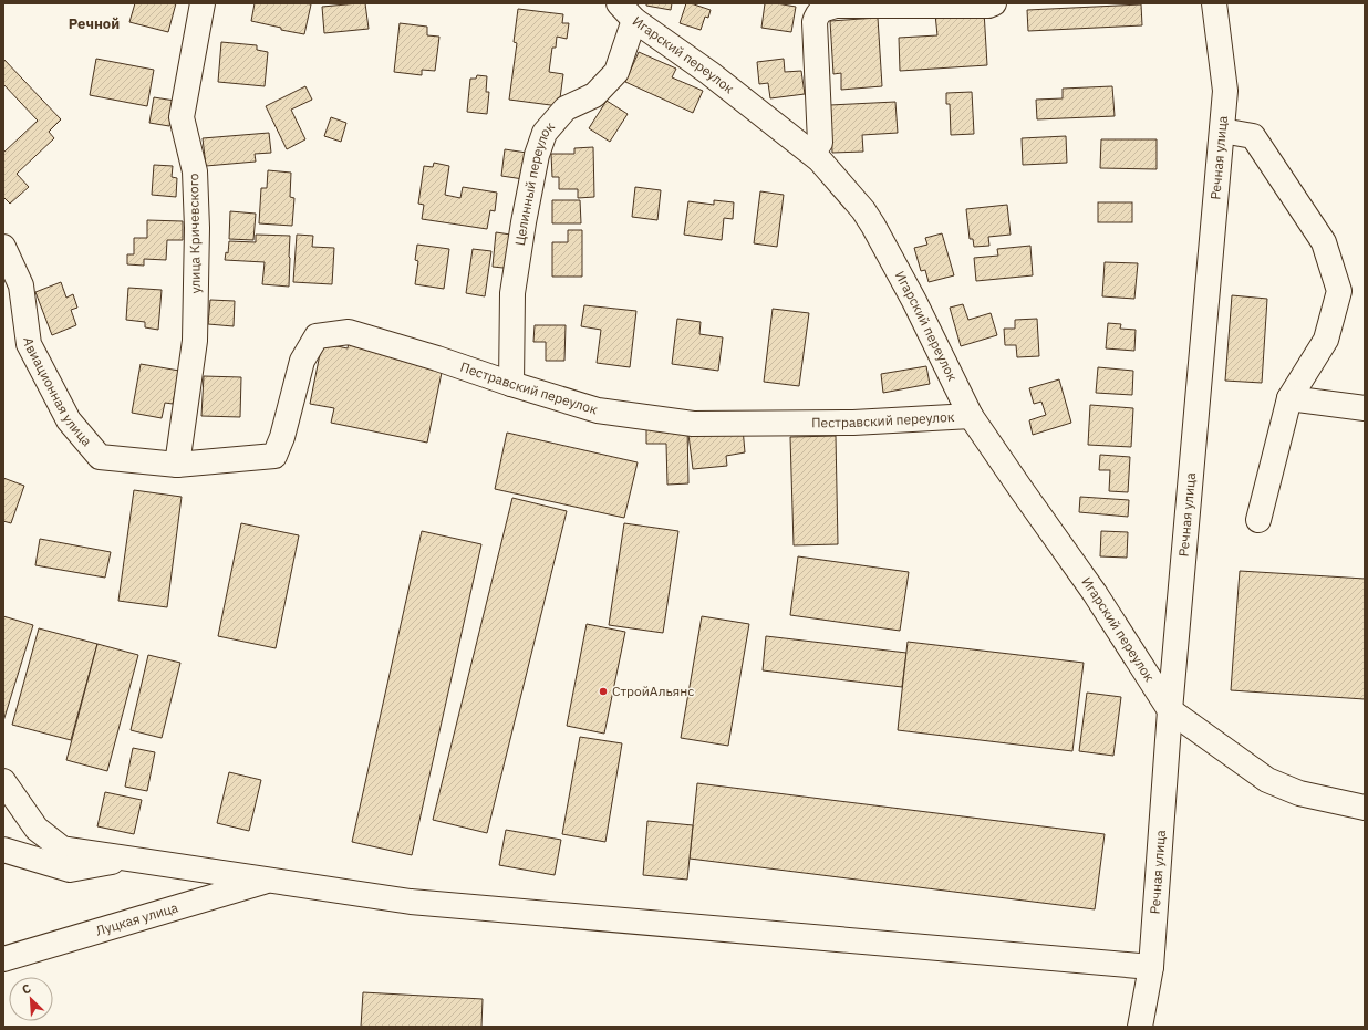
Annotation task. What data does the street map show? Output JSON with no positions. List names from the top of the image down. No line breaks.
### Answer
{"streets":{"street":["Игарский переулок","Речная улица","Целинный переулок","улица Кричевского","Пестравский переулок","Авиационная улица","Луцкая улица"]},"crossings":[["Игарский переулок","Речная улица"],["Игарский переулок","Целинный переулок"],["Игарский переулок","Пестравский переулок"],["Целинный переулок","Пестравский переулок"],["улица Кричевского","Пестравский переулок"],["улица Кричевского","Авиационная улица"],["Пестравский переулок","Авиационная улица"]],"districts":["Речной"],"places":["СтройАльянс"],"north":"top left"}
